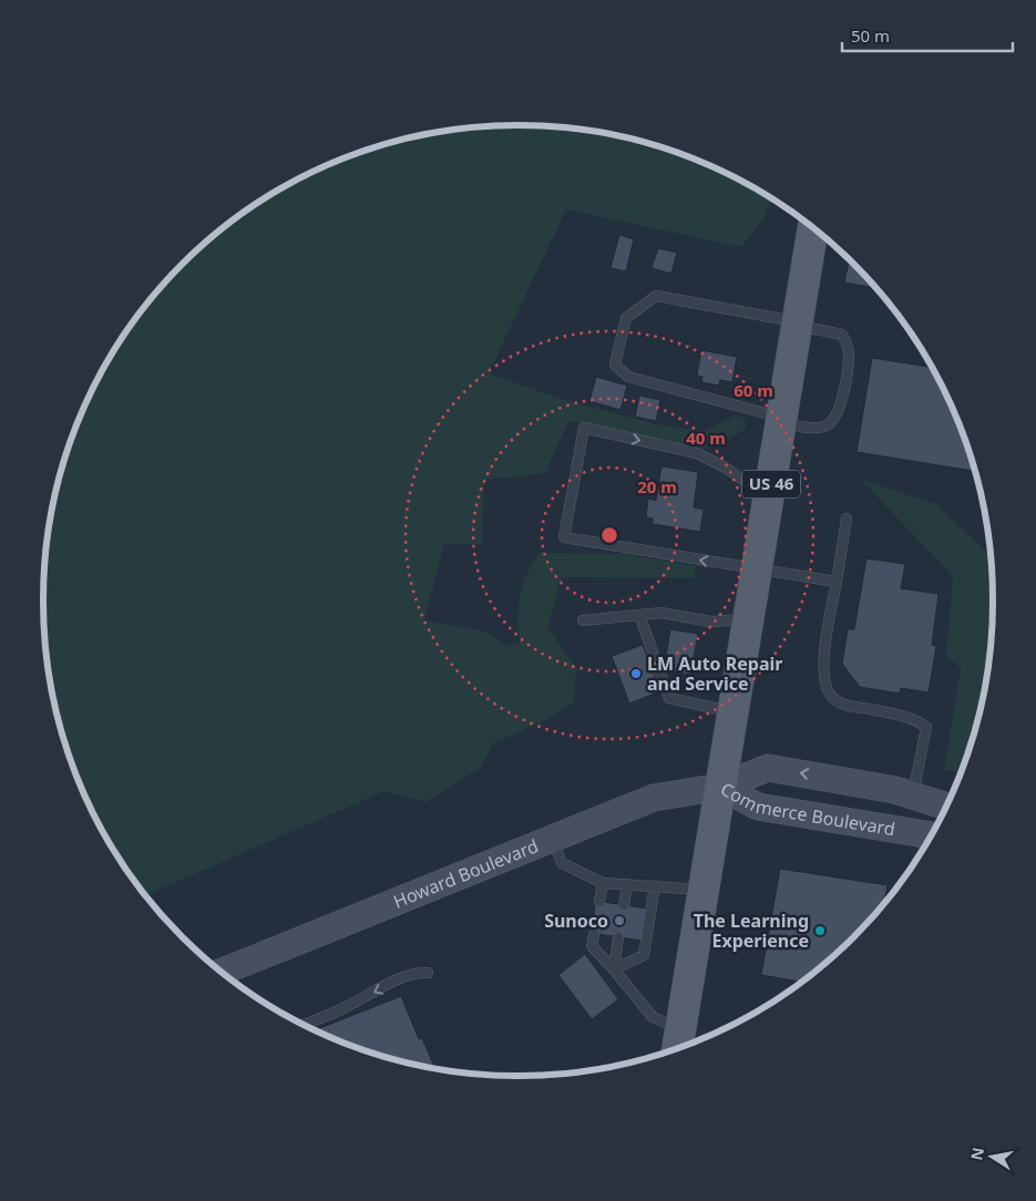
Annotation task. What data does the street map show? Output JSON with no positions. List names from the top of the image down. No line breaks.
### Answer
{"streets":{"main road":["US 46","Commerce Boulevard","Howard Boulevard"]},"crossings":[["US 46","Commerce Boulevard"],["US 46","Howard Boulevard"],["Commerce Boulevard","Howard Boulevard"]],"places":["LM Auto Repair and Service","Sunoco","The Learning Experience"],"scale_bar":"50 m","north":"left","rings":["60 m","40 m","20 m"]}
